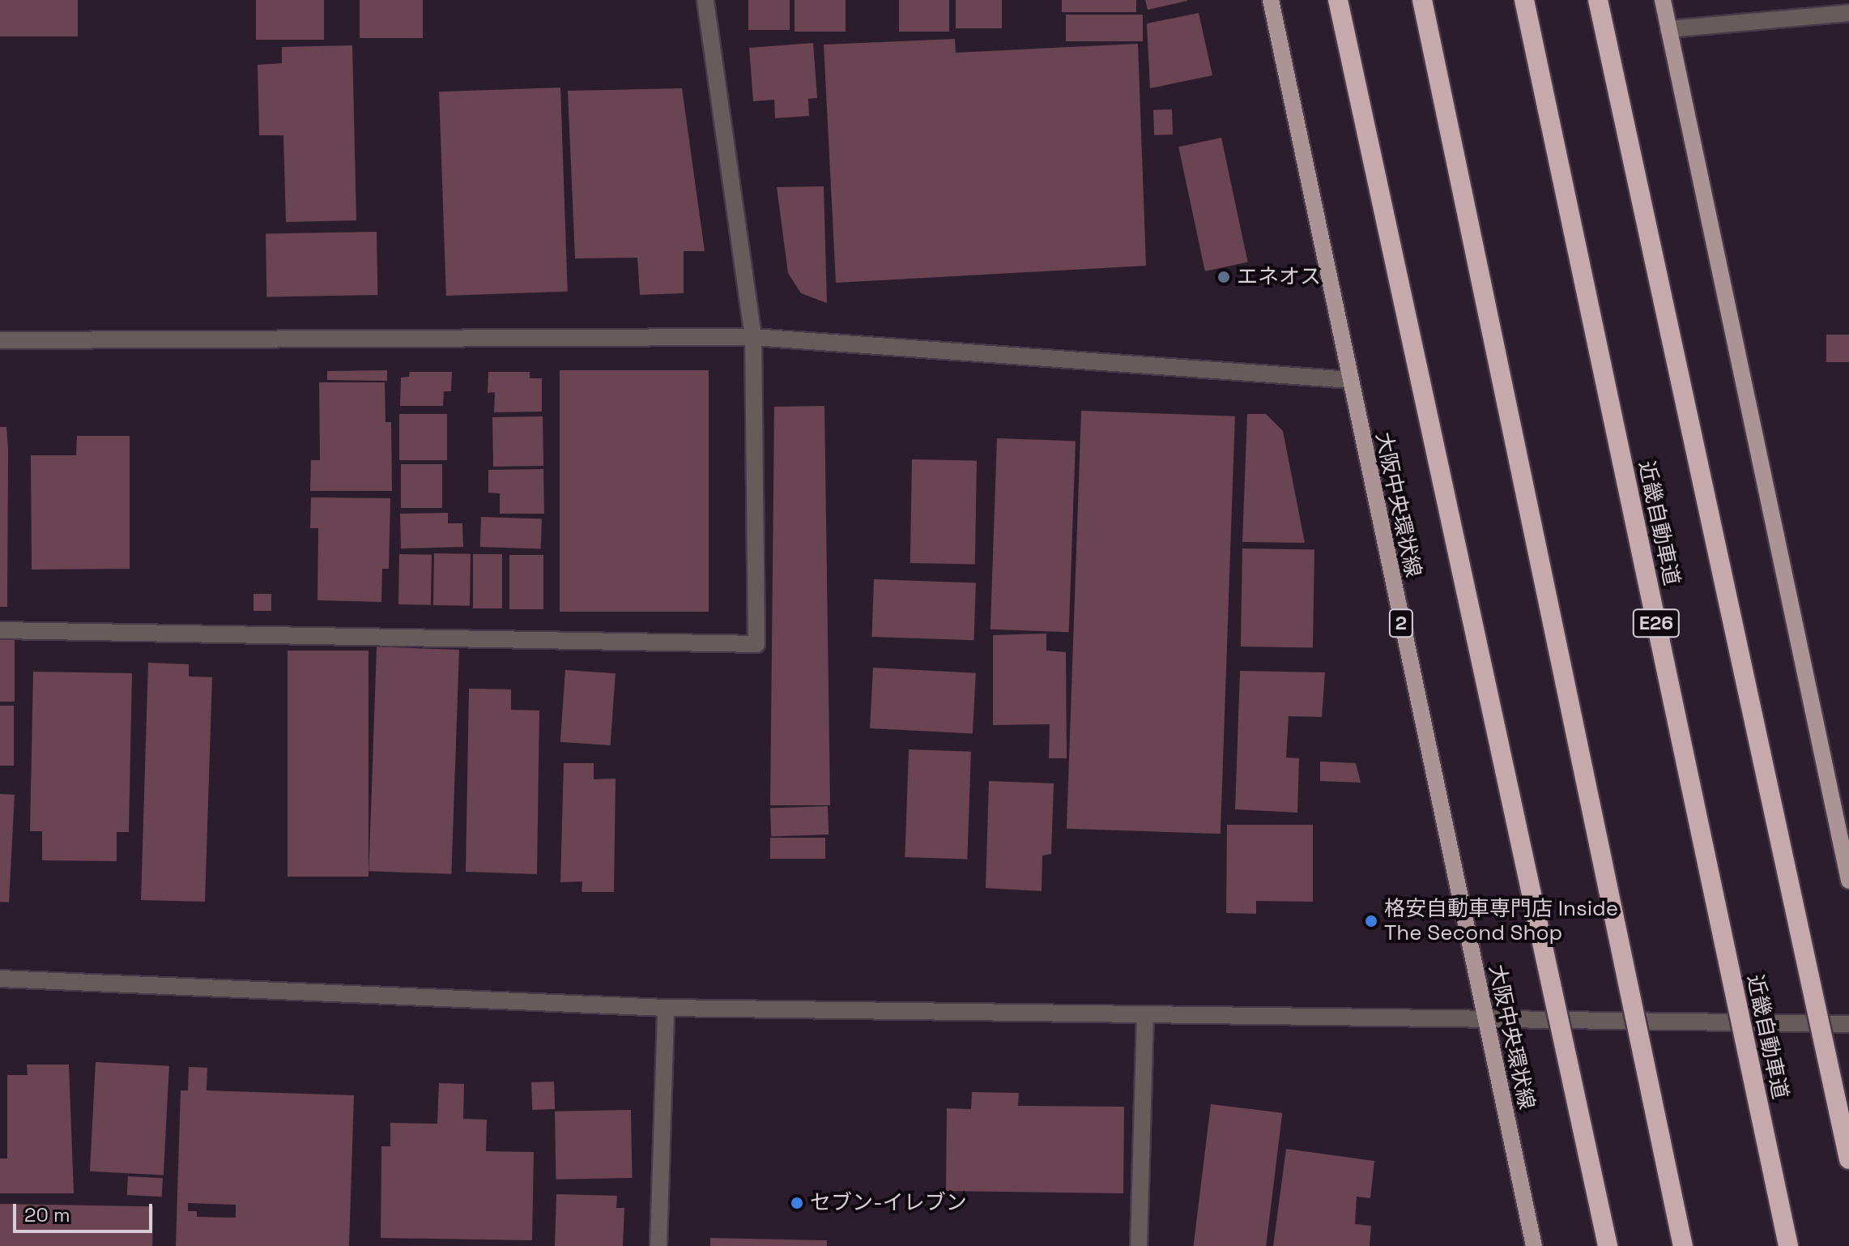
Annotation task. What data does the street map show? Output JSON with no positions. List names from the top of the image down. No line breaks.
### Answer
{"streets":{"highway":["近畿自動車道","E26"],"main road":["大阪中央環状線","2"]},"places":["エネオス","格安自動車専門店 Inside The Second Shop","セブン-イレブン"],"scale_bar":"20 m"}
